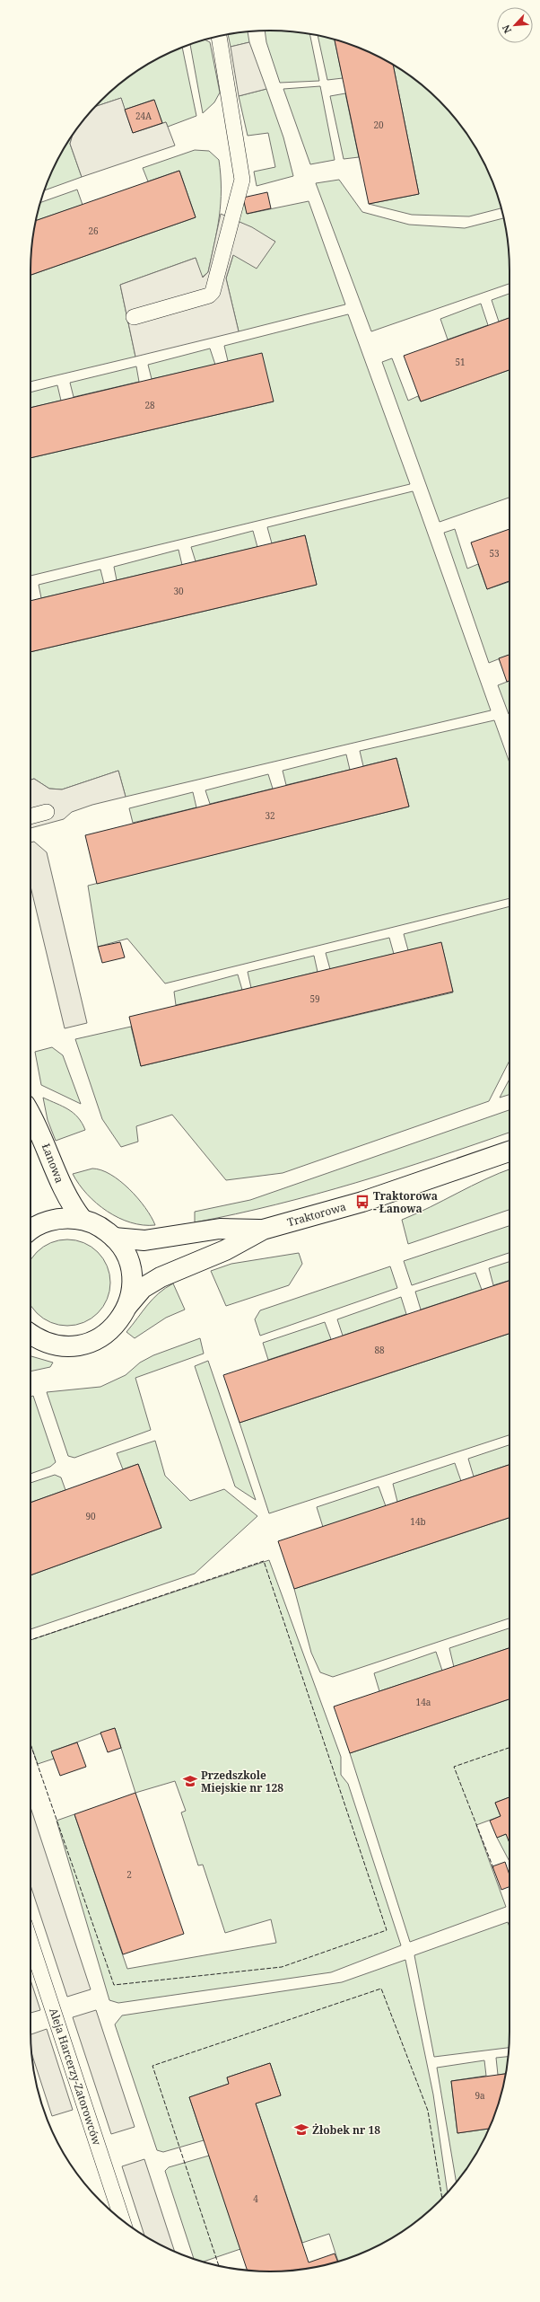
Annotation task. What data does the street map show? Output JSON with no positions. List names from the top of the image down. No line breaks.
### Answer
{"streets":{"main road":["Łanowa","Traktorowa"],"lane":["Aleja Harcerzy-Zatorowców"]},"places":{"bus stop":["Traktorowa - Łanowa"],"school or university":["Przedszkole Miejskie nr 128","Żłobek nr 18"]},"house_numbers":["24A","20","26","51","28","53","30","32","59","88","90","14b","14a","2","9a","4"],"north":"bottom left"}
